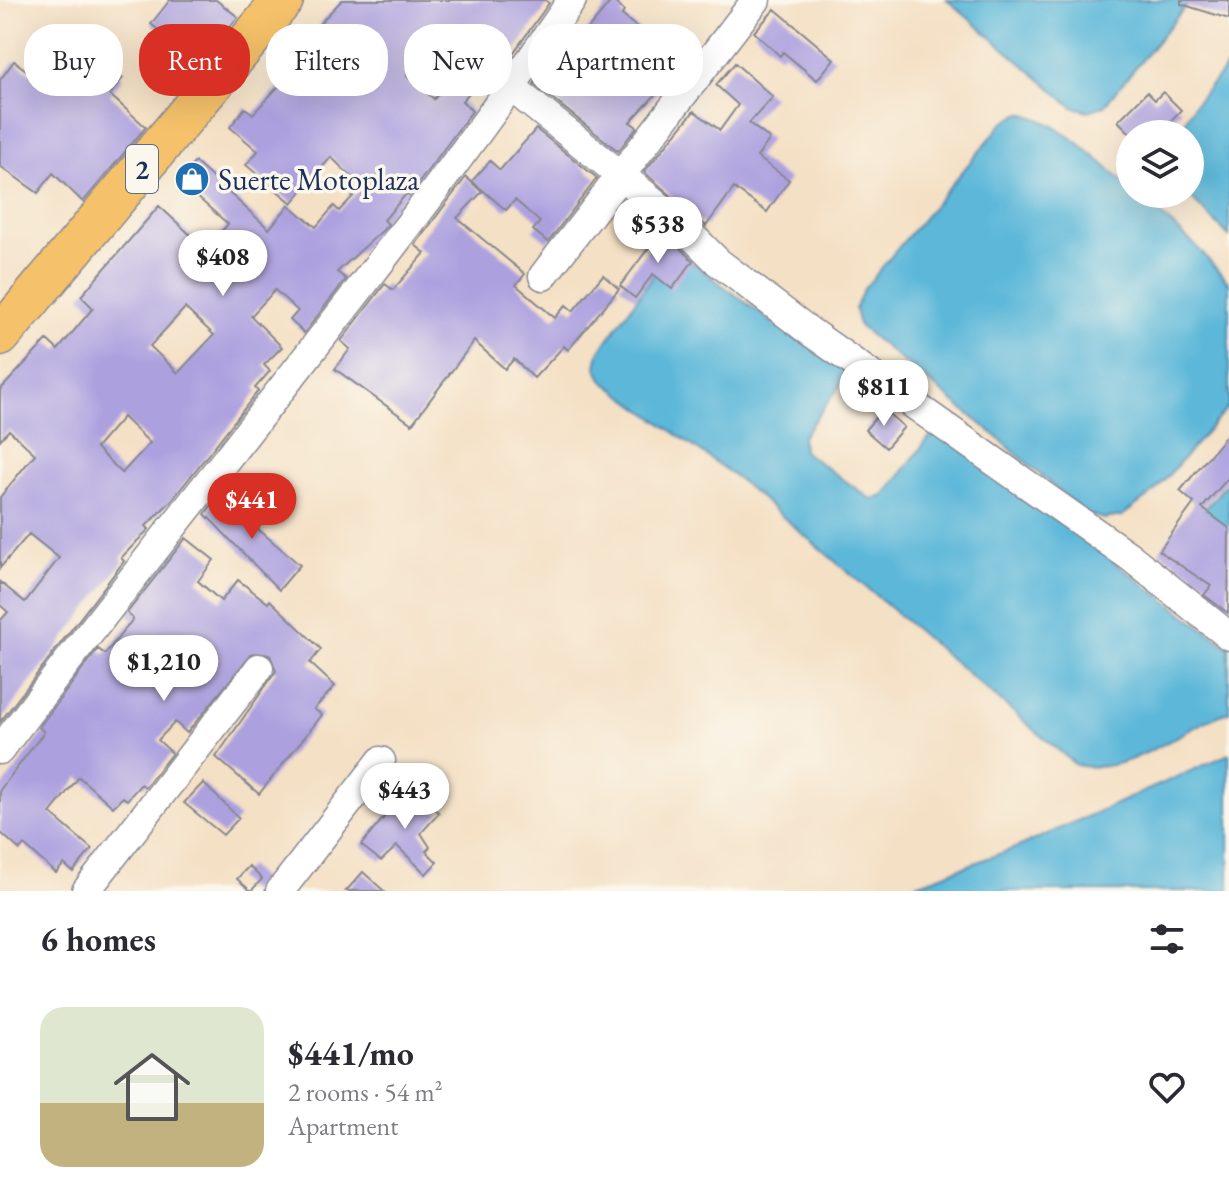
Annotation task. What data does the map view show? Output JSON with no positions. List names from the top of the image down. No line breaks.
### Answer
{"streets":{"highway":["2"]},"places":{"shop":["Suerte Motoplaza"]},"page":{"chip":["Buy","Rent","Filters","New","Apartment"],"price":["$538","$408","$811","$441","$1,210","$443"],"heading":"6 homes","list":[{"name":"$441/mo","note":"2 rooms · 54 m² · Apartment"}]}}
